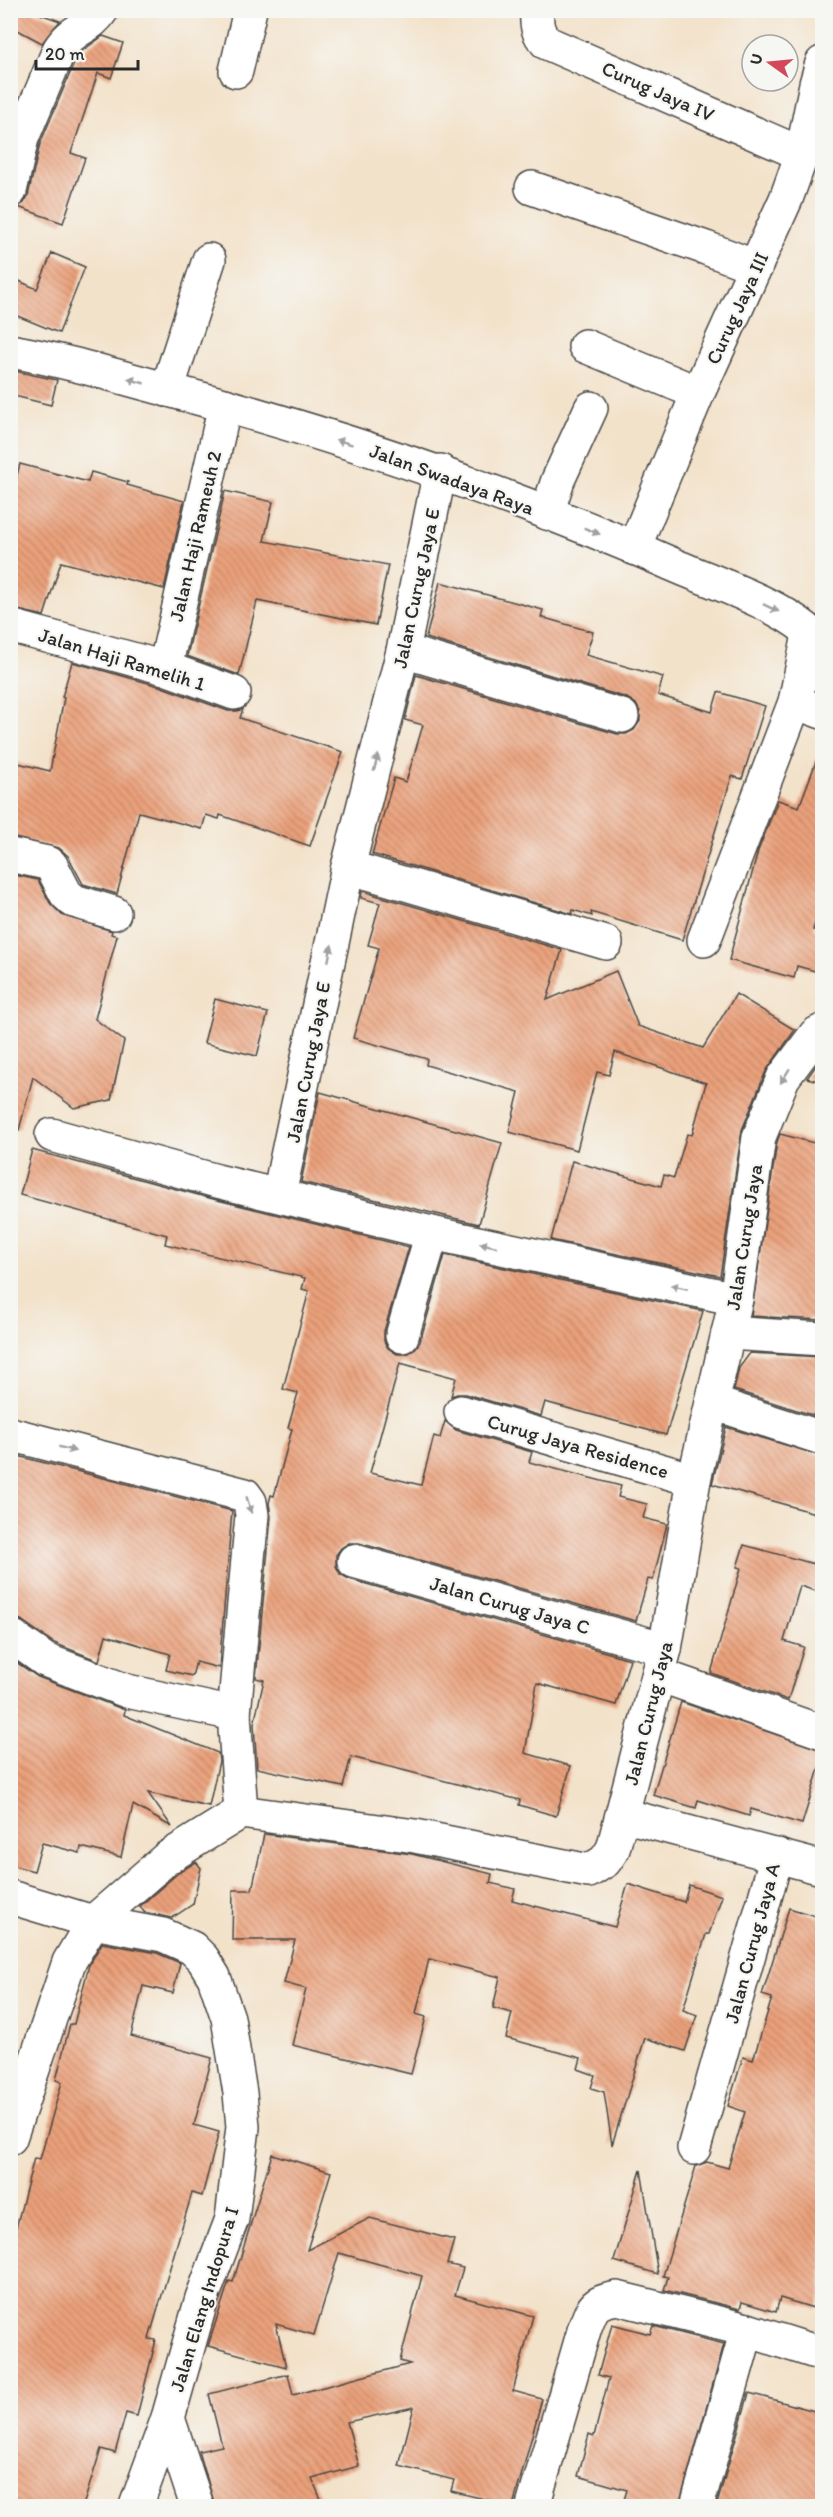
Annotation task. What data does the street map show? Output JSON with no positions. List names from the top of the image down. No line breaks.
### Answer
{"streets":{"street":["Curug Jaya IV","Curug Jaya III","Jalan Swadaya Raya","Jalan Haji Rameuh 2","Jalan Curug Jaya E","Jalan Haji Ramelih 1","Jalan Curug Jaya","Curug Jaya Residence","Jalan Curug Jaya C","Jalan Curug Jaya A","Jalan Elang Indopura I"]},"crossings":[["Curug Jaya IV","Curug Jaya III"],["Curug Jaya III","Jalan Swadaya Raya"],["Jalan Swadaya Raya","Jalan Haji Rameuh 2"],["Jalan Swadaya Raya","Jalan Curug Jaya E"],["Jalan Haji Rameuh 2","Jalan Haji Ramelih 1"],["Jalan Curug Jaya","Curug Jaya Residence"],["Jalan Curug Jaya","Jalan Curug Jaya C"],["Jalan Curug Jaya","Jalan Curug Jaya A"]],"one_way":["Jalan Curug Jaya E"],"scale_bar":"20 m","north":"left"}
